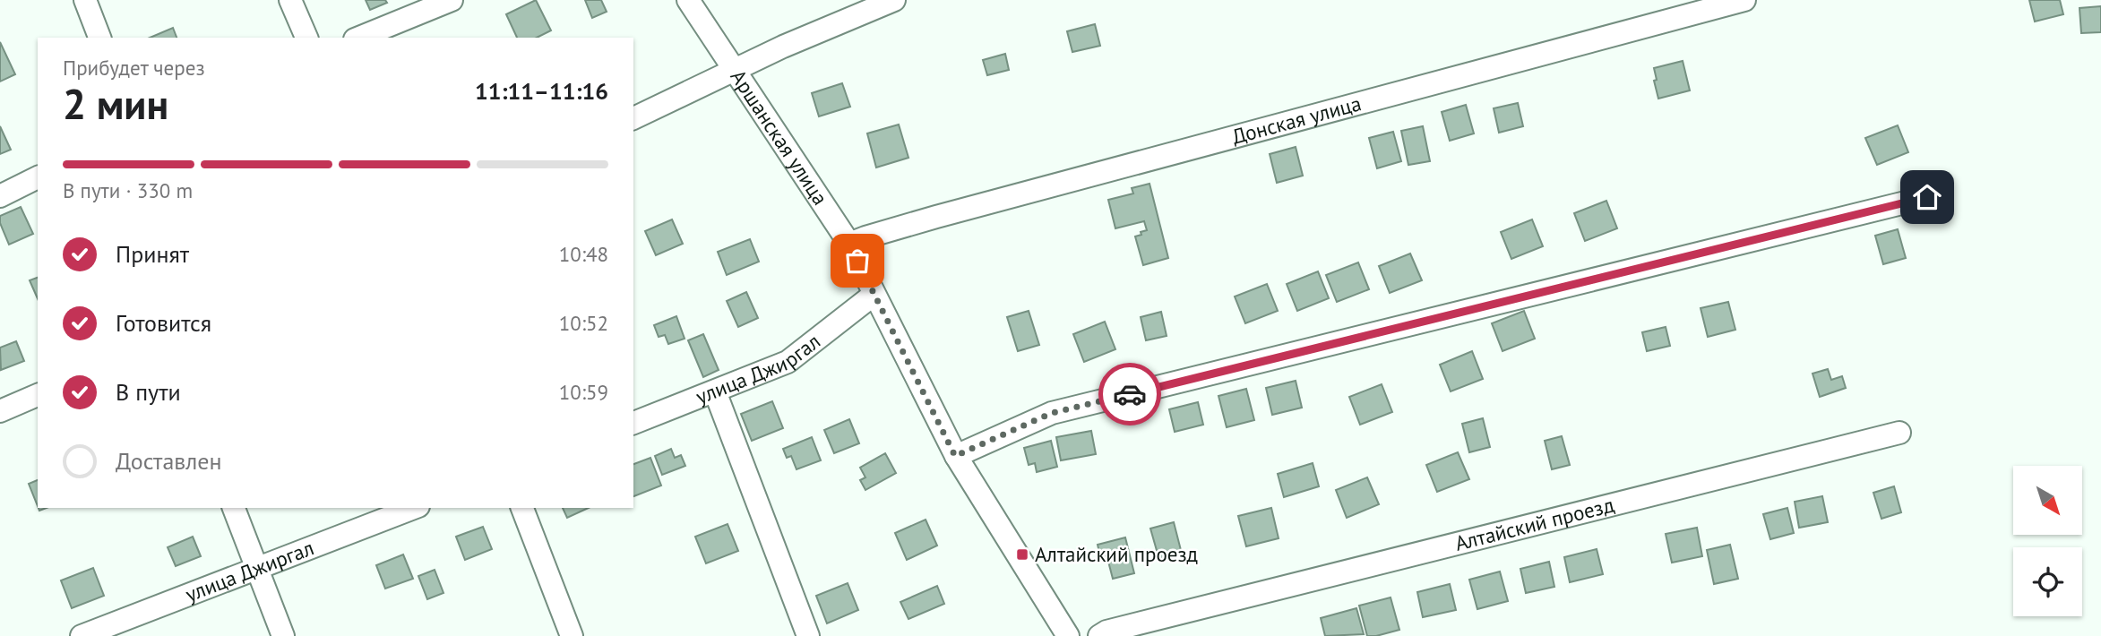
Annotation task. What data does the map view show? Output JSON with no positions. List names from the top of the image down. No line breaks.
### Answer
{"streets":{"street":["Донская улица","Аршанская улица","улица Джиргал","Алтайский проезд"]},"crossings":[["Донская улица","Аршанская улица"],["Аршанская улица","улица Джиргал"]],"places":{"transit":["Алтайский проезд"]},"north":"bottom right","page":{"heading":["2 мин","Прибудет через","11:11–11:16"],"bar":"В пути · 330 m","list":[["Принят","10:48"],["Готовится","10:52"],["В пути","10:59"],"Доставлен"]}}
